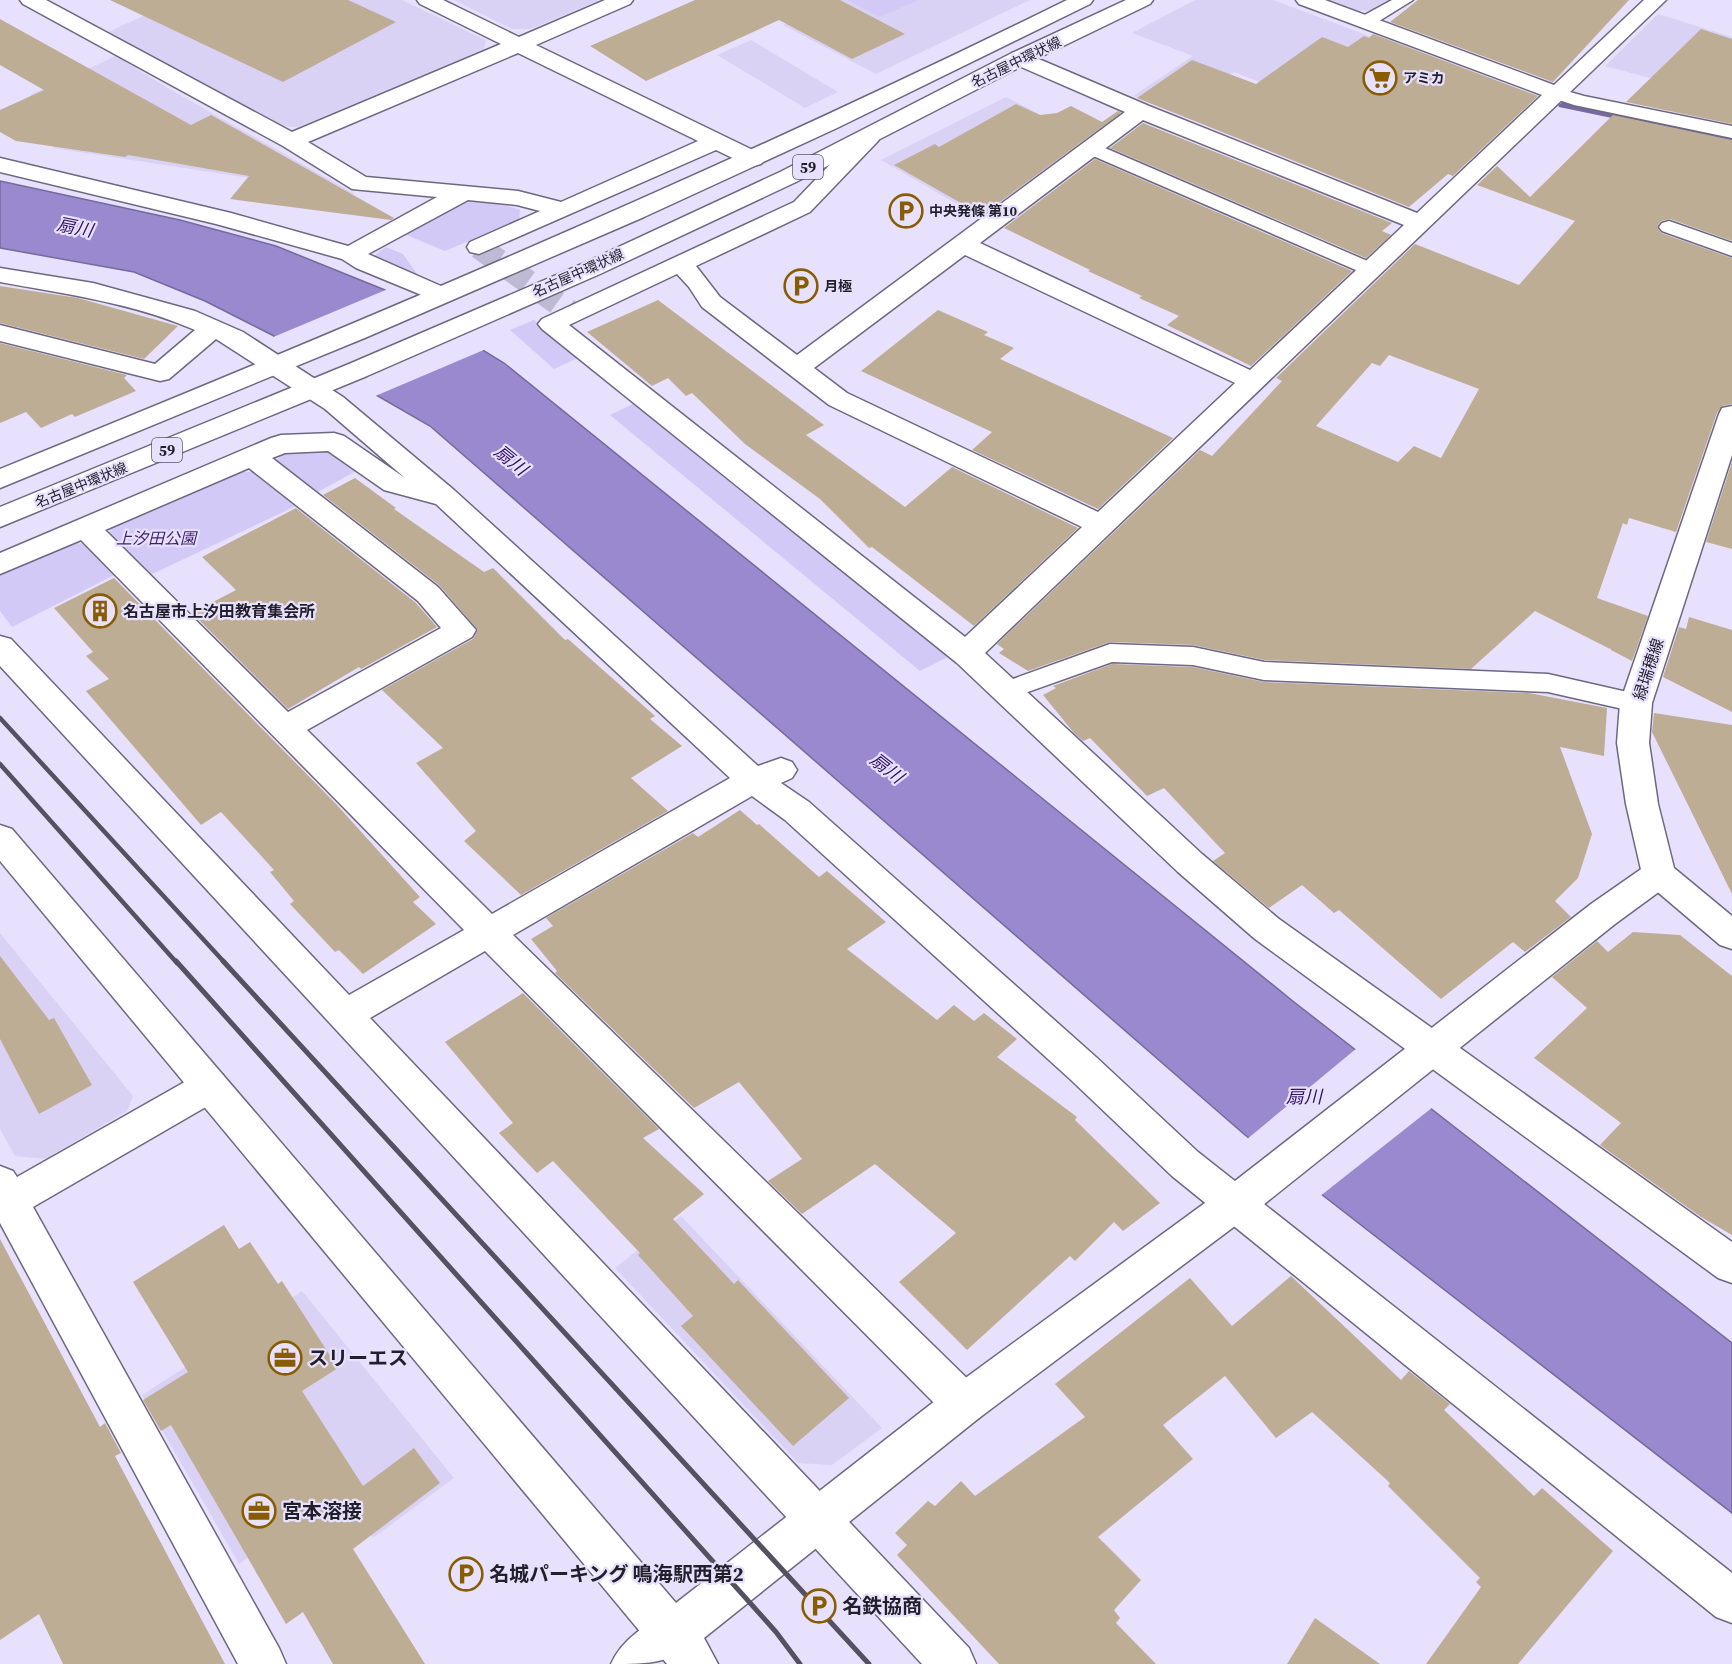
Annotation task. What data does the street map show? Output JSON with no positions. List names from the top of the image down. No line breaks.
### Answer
{"streets":{"street":["名古屋中環状線","59","緑瑞穂線"]},"water":["扇川"],"parks":["上汐田公園"],"places":{"supermarket":["アミカ"],"parking":["中央発條 第10","月極","名城パーキング 鳴海駅西第2","名鉄協商"],"building":["名古屋市上汐田教育集会所"],"office":["スリーエス","宮本溶接"]}}
